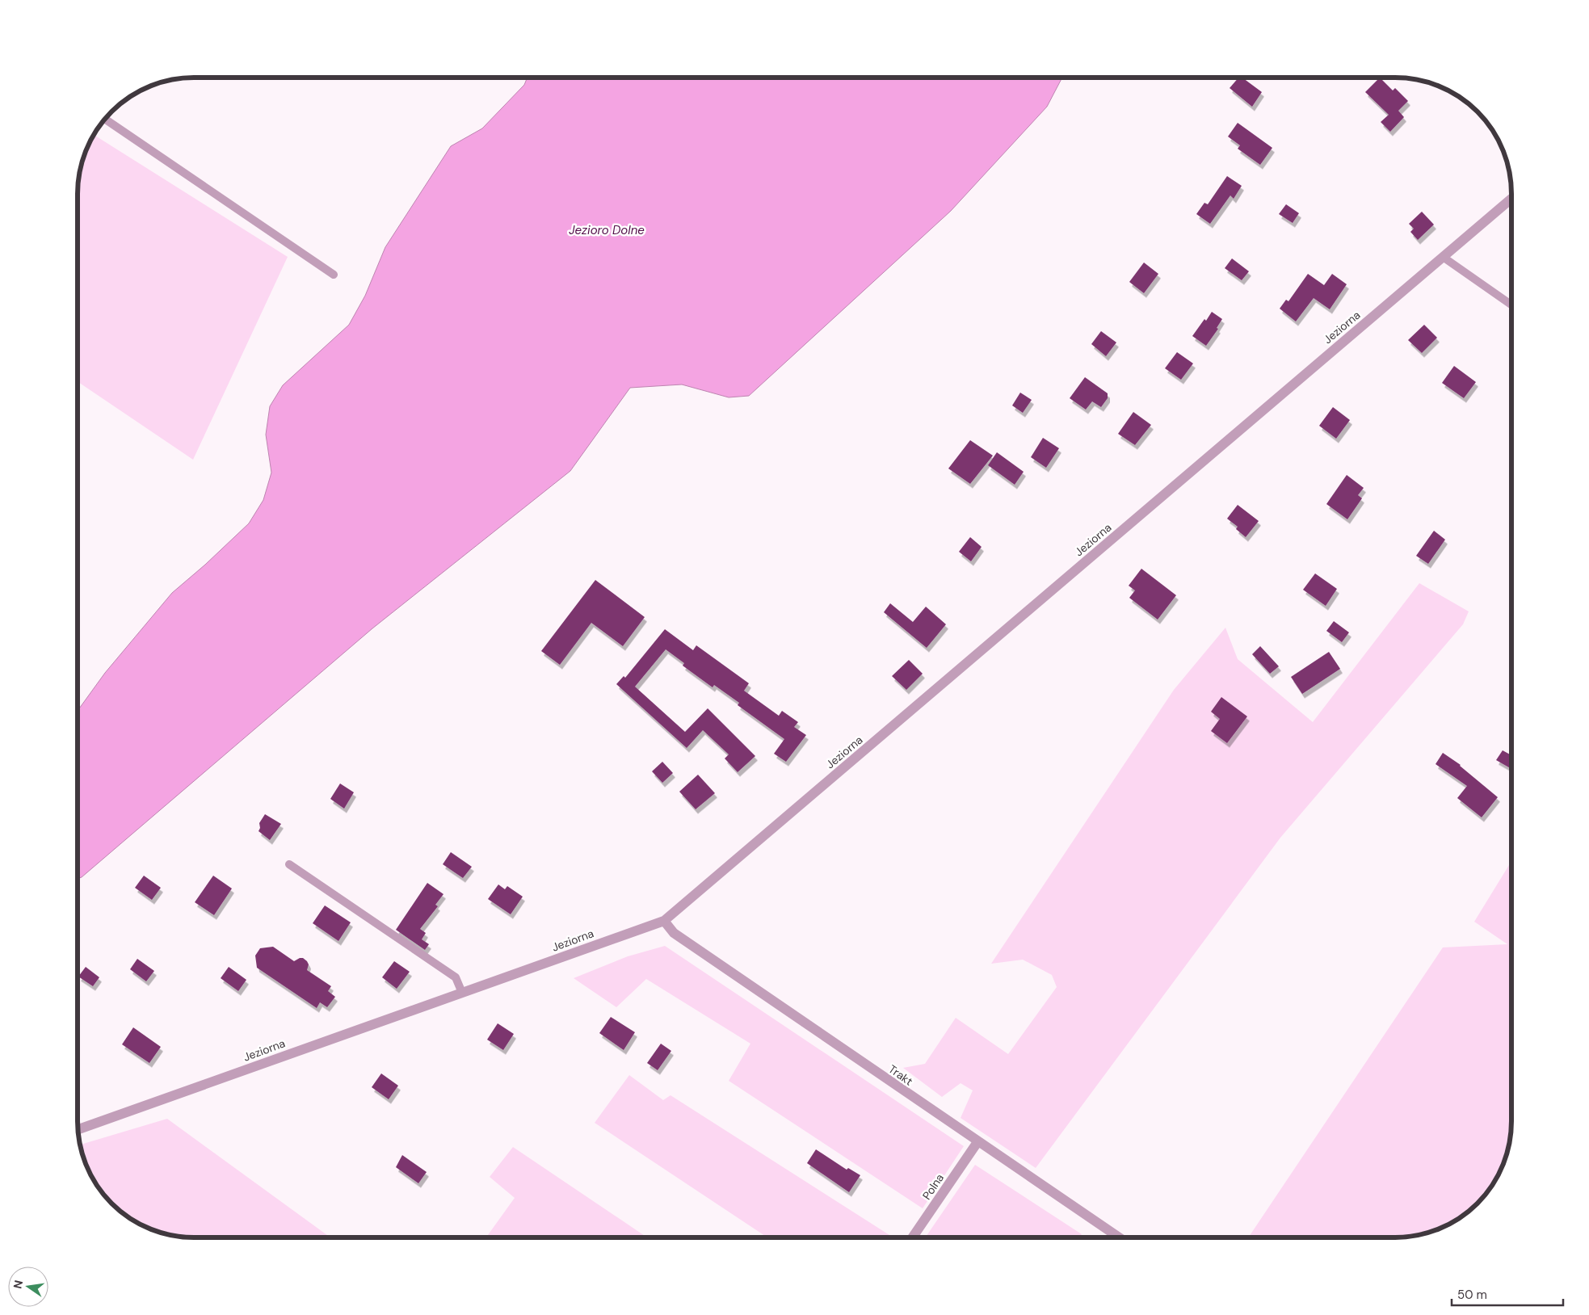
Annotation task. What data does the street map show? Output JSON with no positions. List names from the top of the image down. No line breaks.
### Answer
{"streets":{"street":["Jeziorna","Trakt","Polna"]},"crossings":[["Jeziorna","Trakt"],["Trakt","Polna"]],"water":["Jezioro Dolne"],"scale_bar":"50 m","north":"left"}
